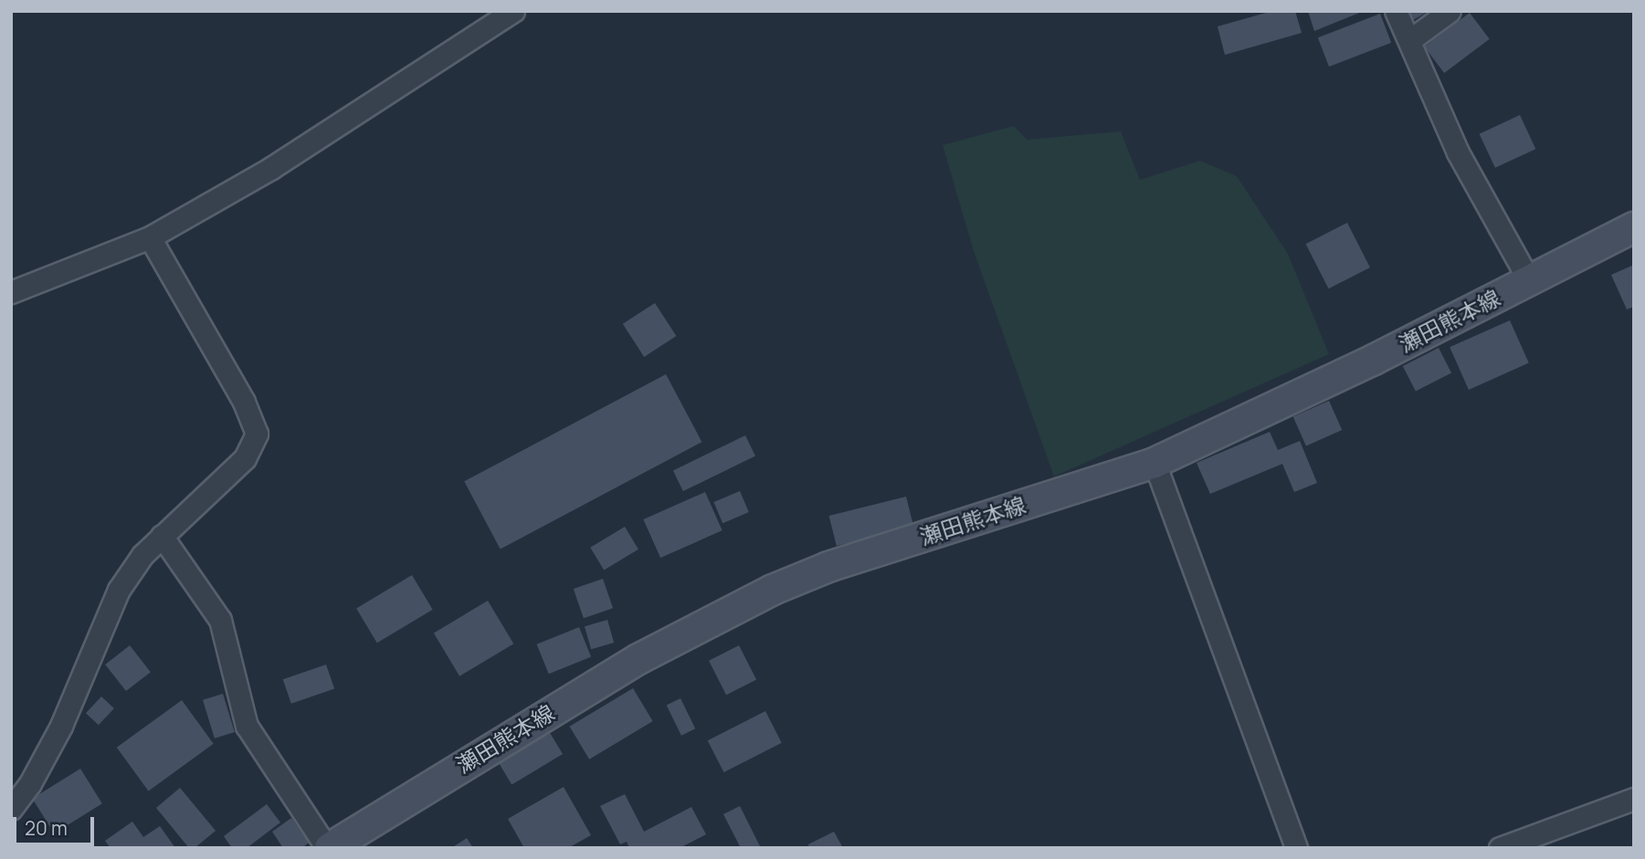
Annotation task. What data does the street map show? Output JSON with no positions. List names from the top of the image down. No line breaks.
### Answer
{"streets":{"main road":["瀬田熊本線"]},"scale_bar":"20 m"}
